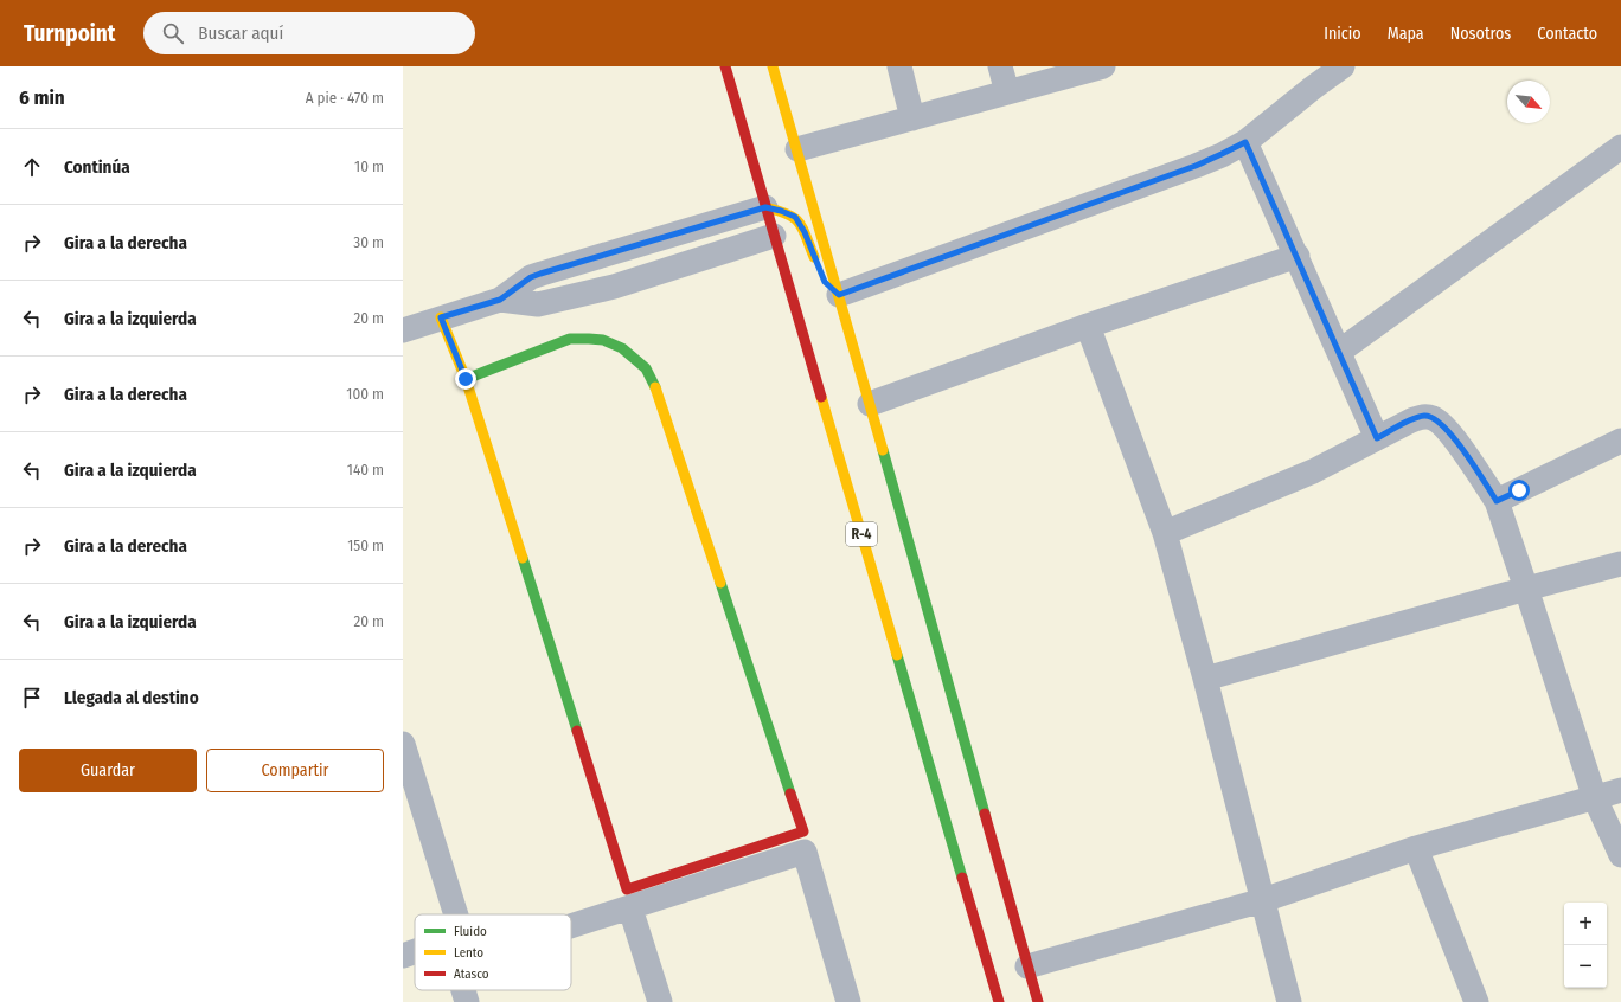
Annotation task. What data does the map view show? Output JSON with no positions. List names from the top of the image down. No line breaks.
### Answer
{"streets":{"main road":["R-4"]},"legend":["Fluido","Lento","Atasco"],"north":"bottom right","page":{"header":"Turnpoint","search":"Buscar aquí","nav":["Inicio","Mapa","Nosotros","Contacto"],"heading":["6 min","A pie · 470 m"],"list":[["Continúa","10 m"],["Gira a la derecha","30 m"],["Gira a la izquierda","20 m"],["Gira a la derecha","100 m"],["Gira a la izquierda","140 m"],["Gira a la derecha","150 m"],["Gira a la izquierda","20 m"],"Llegada al destino"],"buttons":["Guardar","Compartir"],"map_buttons":["+","−"]}}
